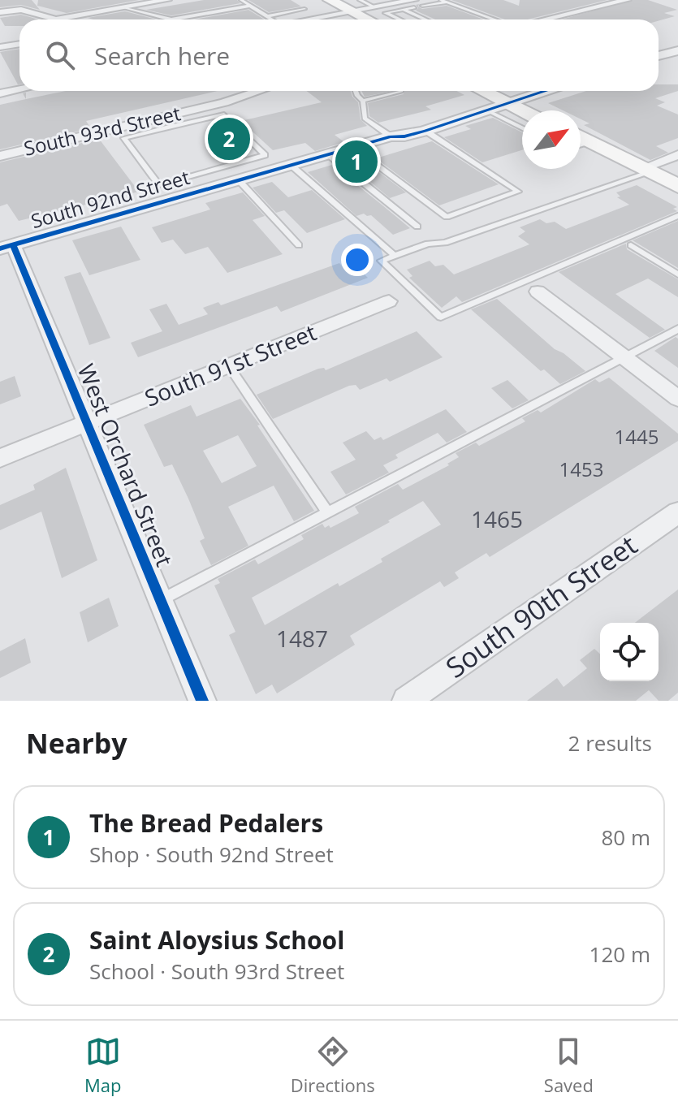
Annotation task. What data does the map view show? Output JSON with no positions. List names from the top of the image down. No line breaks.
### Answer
{"streets":{"street":["South 93rd Street","South 92nd Street","South 91st Street","West Orchard Street","South 90th Street"]},"crossings":[["South 92nd Street","West Orchard Street"],["South 91st Street","West Orchard Street"]],"house_numbers":["1445","1453","1465","1487"],"north":"top right","page":{"search":"Search here","pins":["2","1"],"heading":["Nearby","2 results"],"list":[{"mark":"1","name":"The Bread Pedalers","note":"Shop · South 92nd Street","value":"80 m"},{"mark":"2","name":"Saint Aloysius School","note":"School · South 93rd Street","value":"120 m"}],"nav":["Map","Directions","Saved"]}}
